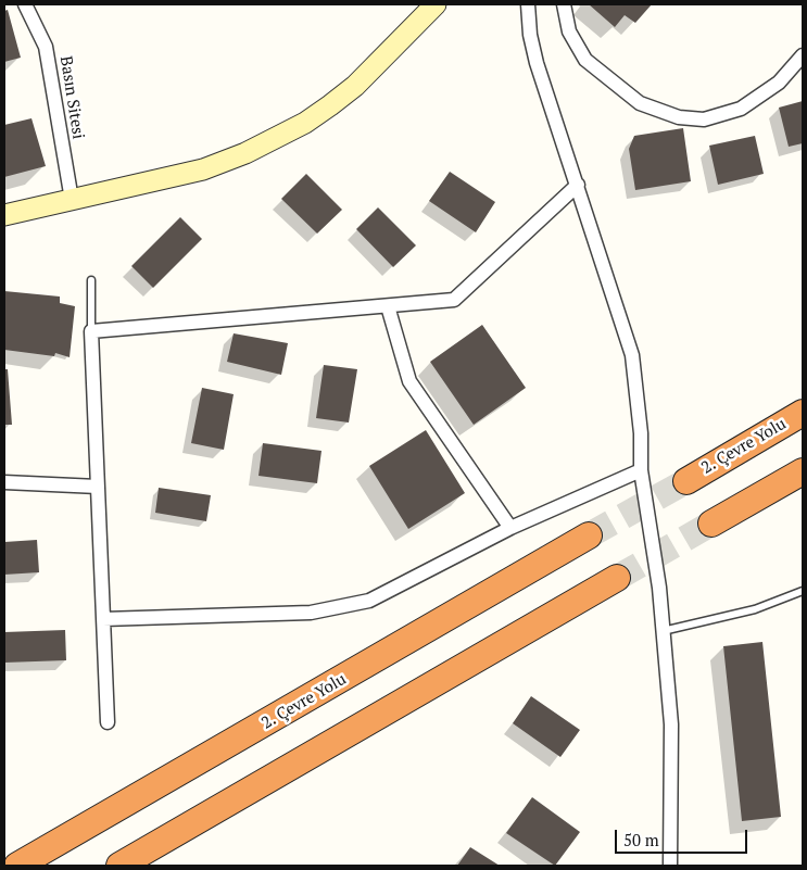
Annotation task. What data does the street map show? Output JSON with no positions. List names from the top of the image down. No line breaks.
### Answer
{"streets":{"highway":["2. Çevre Yolu"],"street":["Basın Sitesi"]},"scale_bar":"50 m"}
